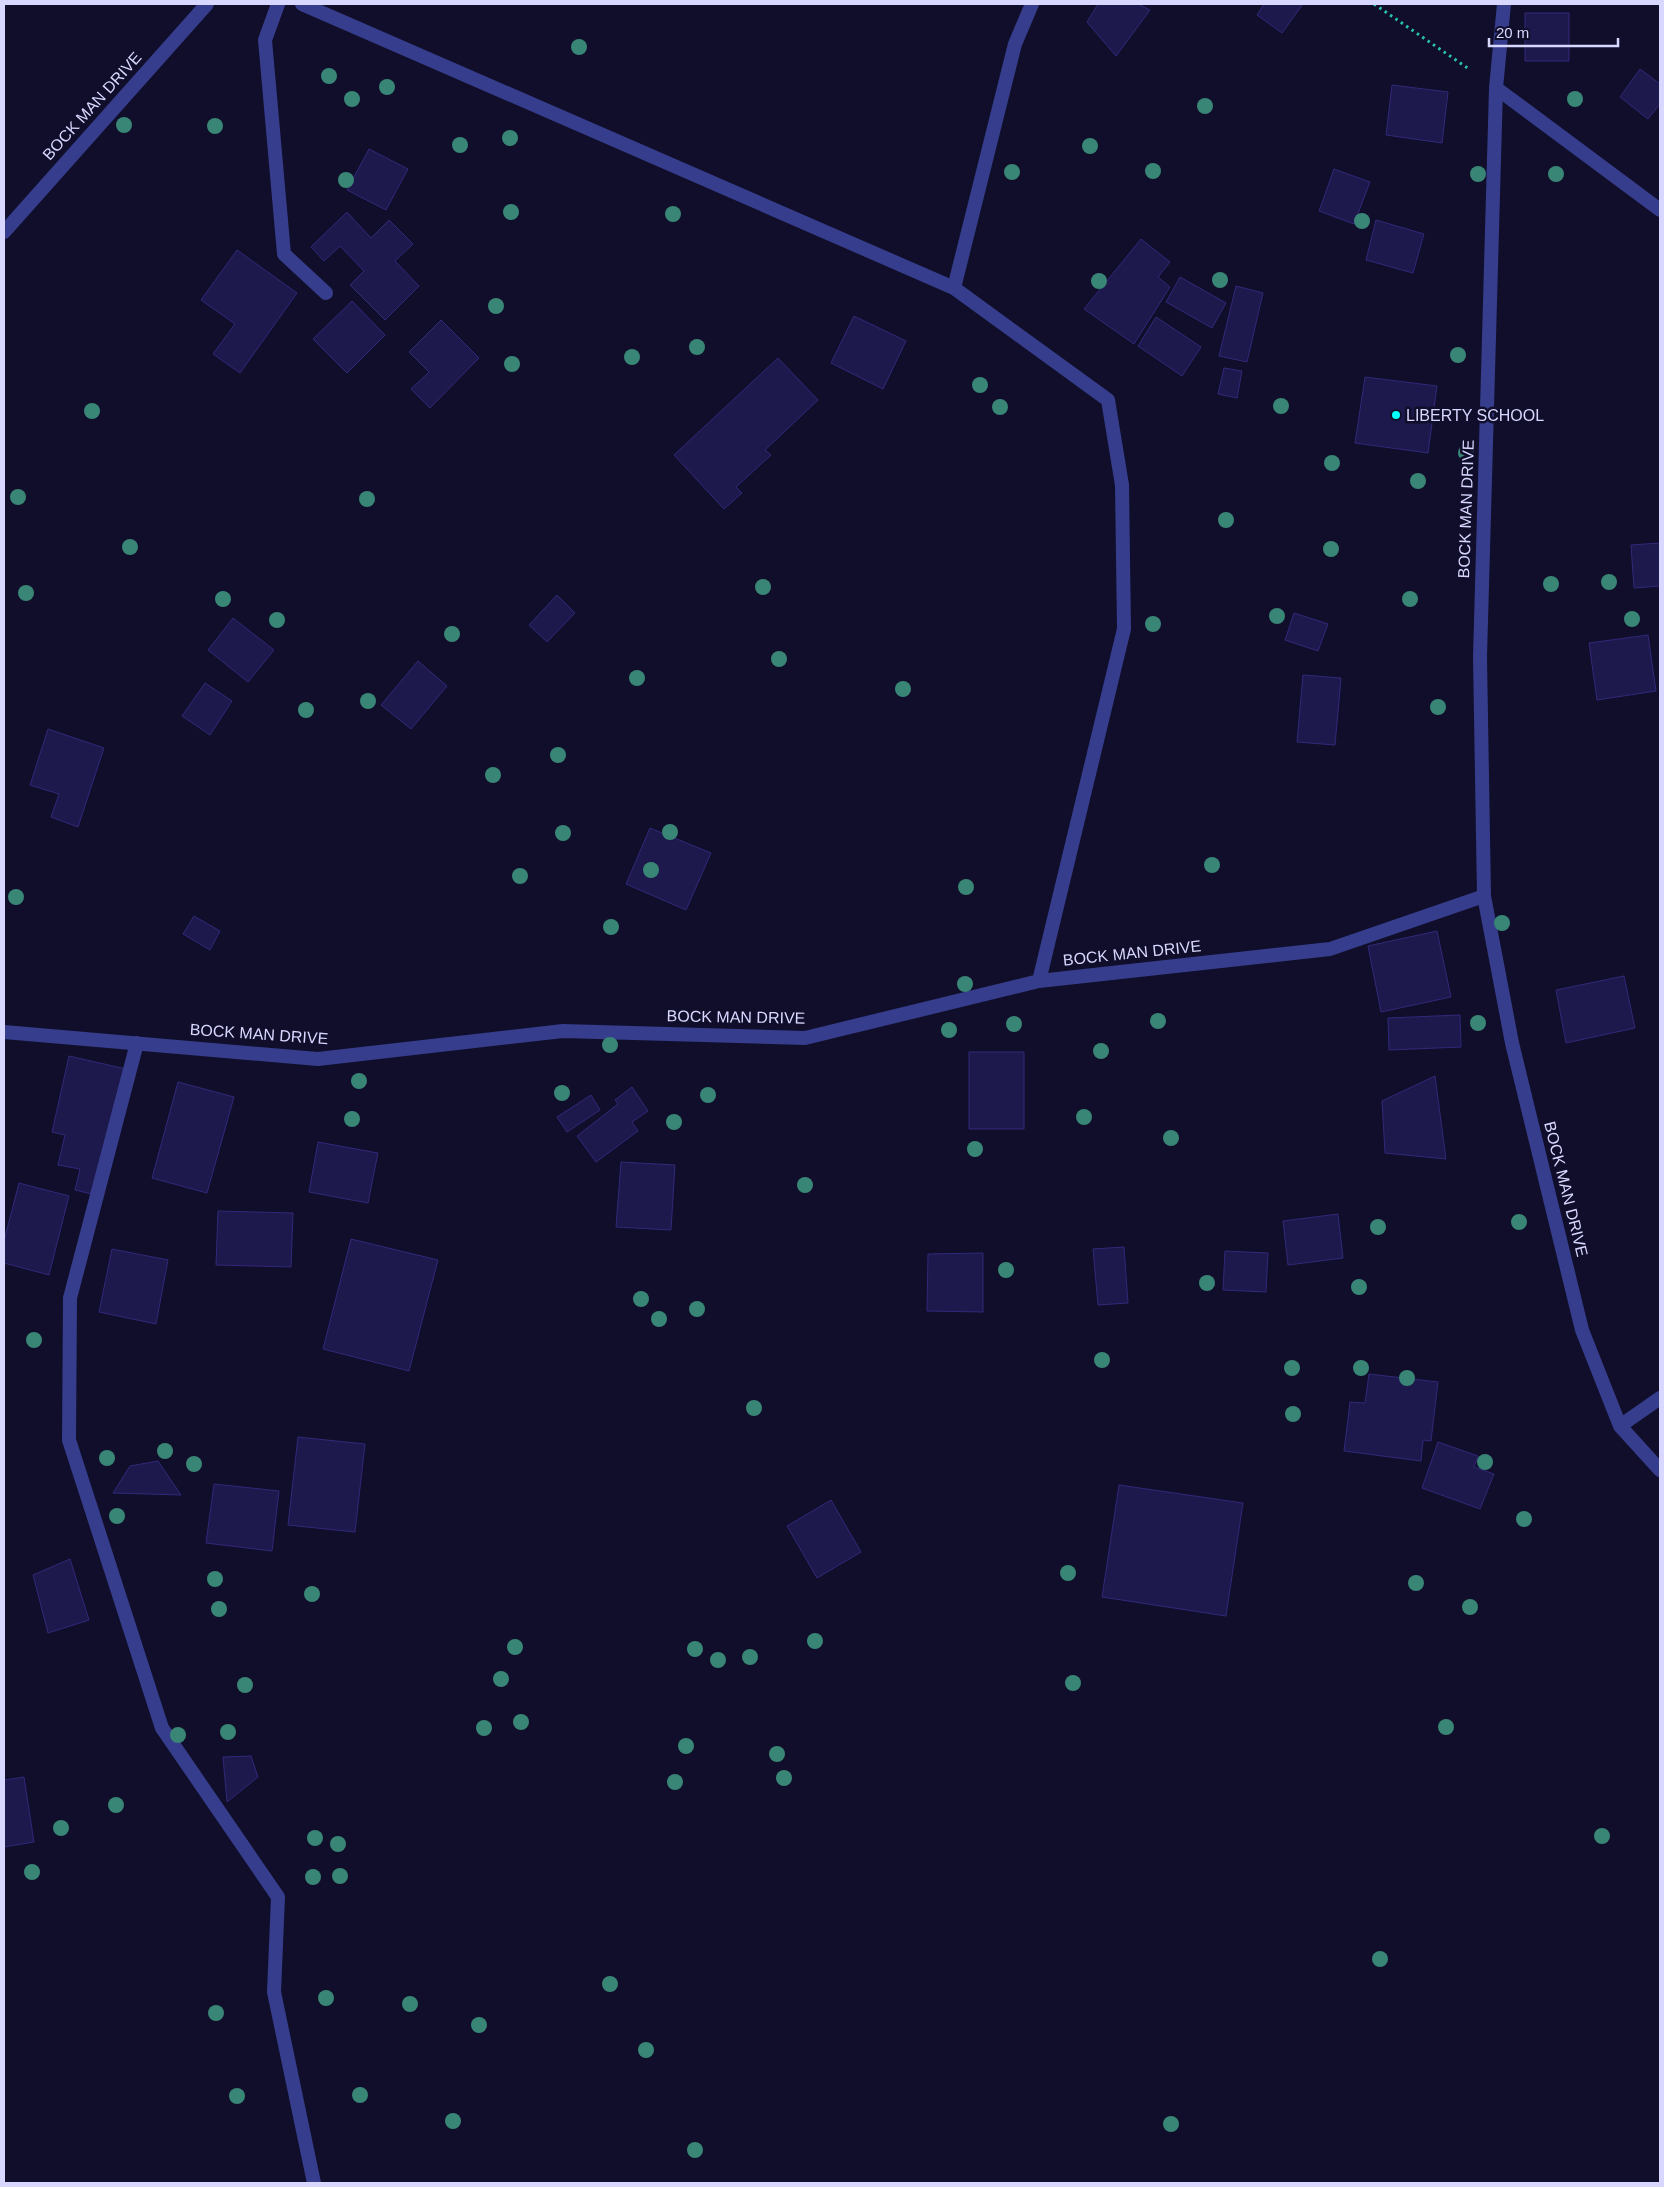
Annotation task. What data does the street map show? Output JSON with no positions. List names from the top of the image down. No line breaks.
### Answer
{"streets":{"street":["BOCK MAN DRIVE"]},"places":["LIBERTY SCHOOL"],"scale_bar":"20 m"}
